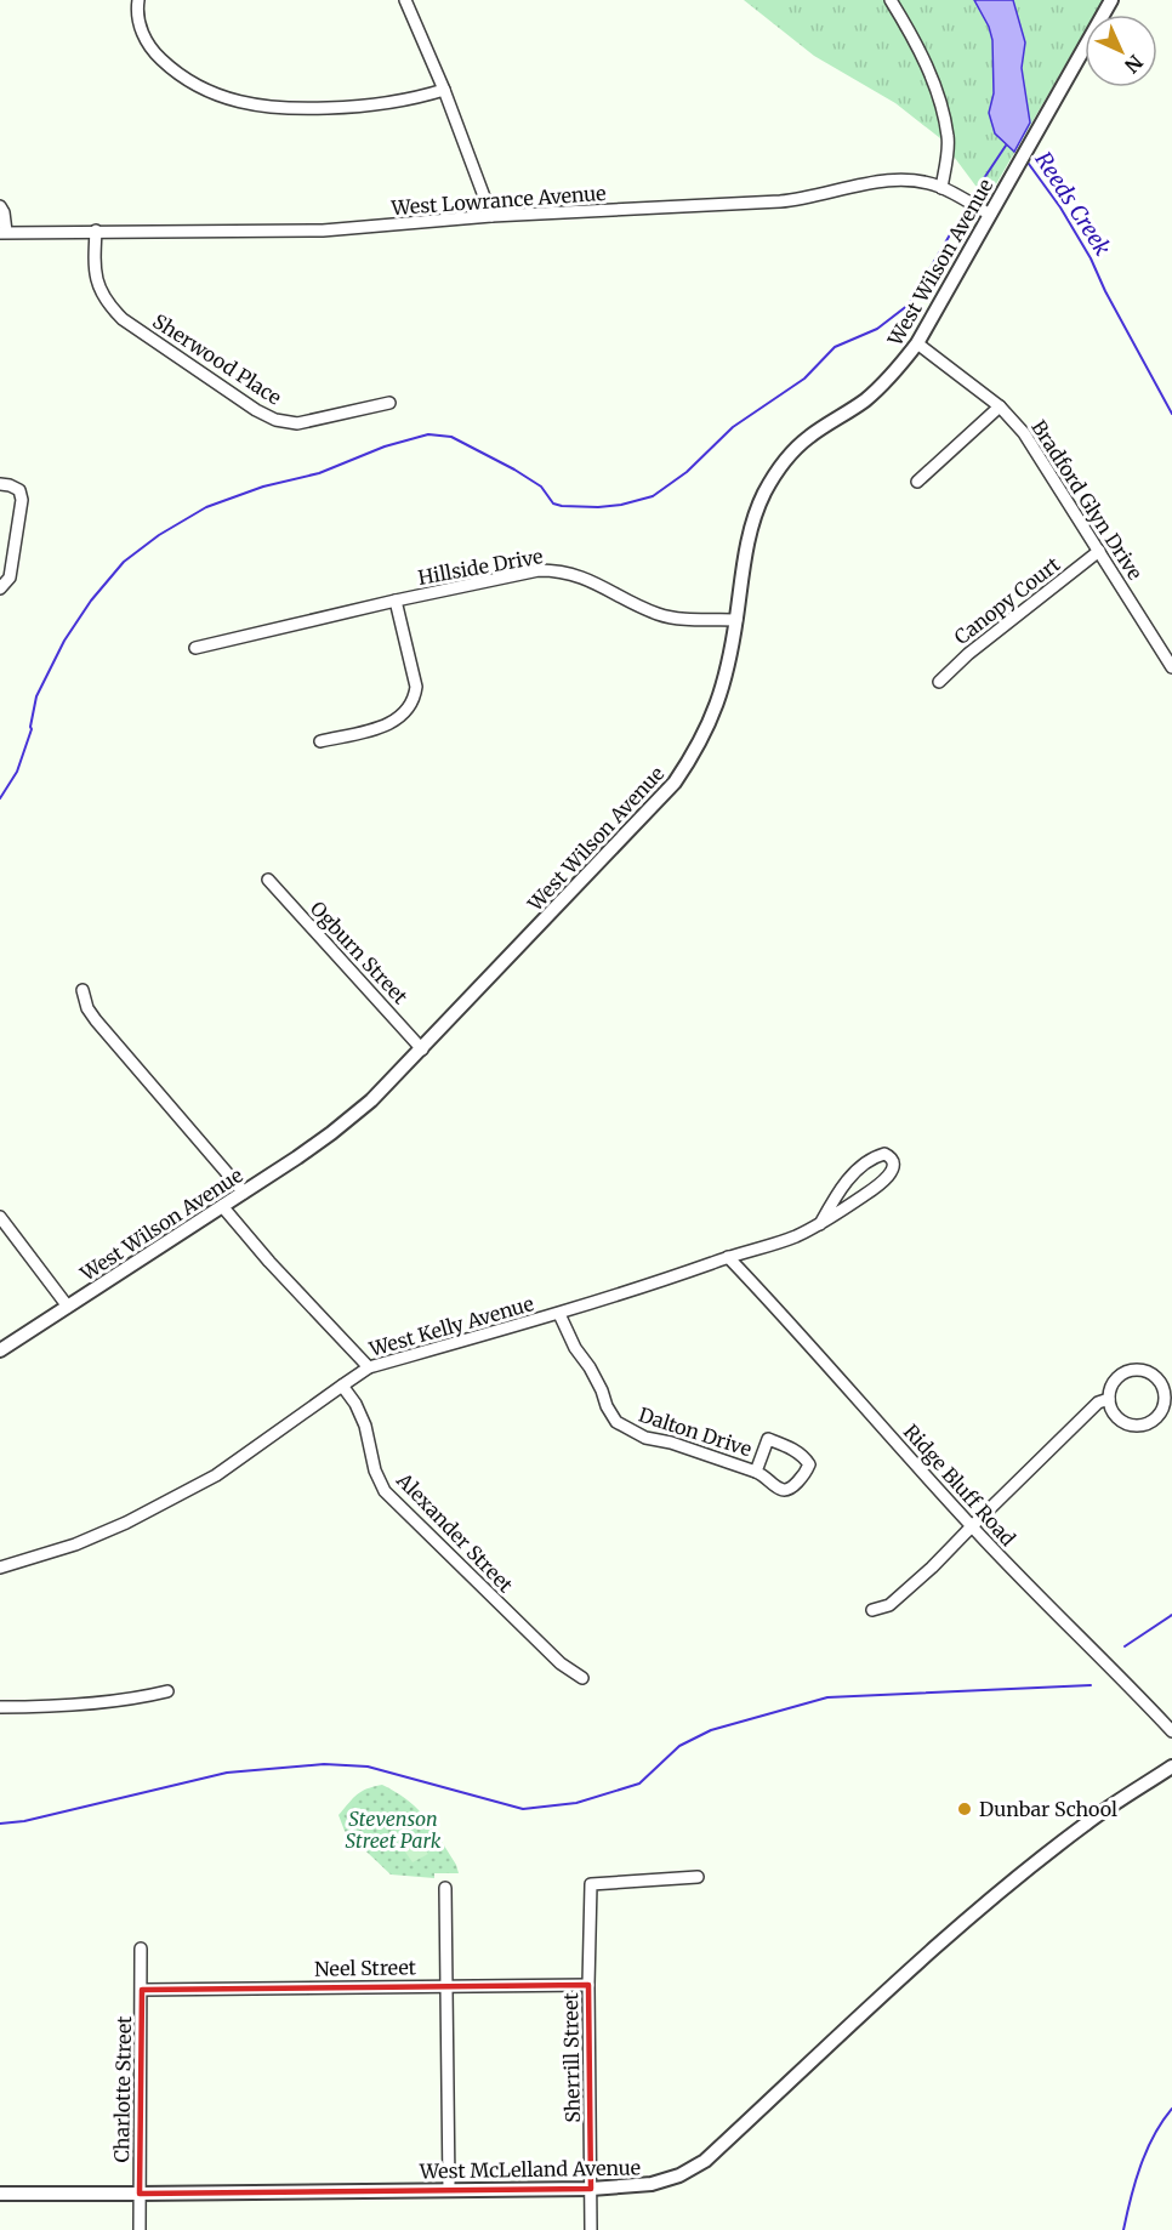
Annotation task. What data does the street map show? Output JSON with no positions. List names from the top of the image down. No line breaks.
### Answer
{"streets":{"street":["West Lowrance Avenue","West Wilson Avenue","Sherwood Place","Bradford Glyn Drive","Hillside Drive","Canopy Court","Ogburn Street","West Kelly Avenue","Dalton Drive","Ridge Bluff Road","Alexander Street","Neel Street","Sherrill Street","Charlotte Street","West McLelland Avenue"]},"crossings":[["West Lowrance Avenue","West Wilson Avenue"],["West Lowrance Avenue","Sherwood Place"],["West Wilson Avenue","Bradford Glyn Drive"],["West Wilson Avenue","Hillside Drive"],["West Wilson Avenue","Ogburn Street"],["Bradford Glyn Drive","Canopy Court"],["West Kelly Avenue","Dalton Drive"],["West Kelly Avenue","Ridge Bluff Road"],["West Kelly Avenue","Alexander Street"],["Neel Street","Sherrill Street"],["Neel Street","Charlotte Street"],["Sherrill Street","West McLelland Avenue"],["Charlotte Street","West McLelland Avenue"]],"water":["Reeds Creek"],"parks":["Stevenson Street Park"],"places":["Dunbar School"],"north":"bottom right"}
